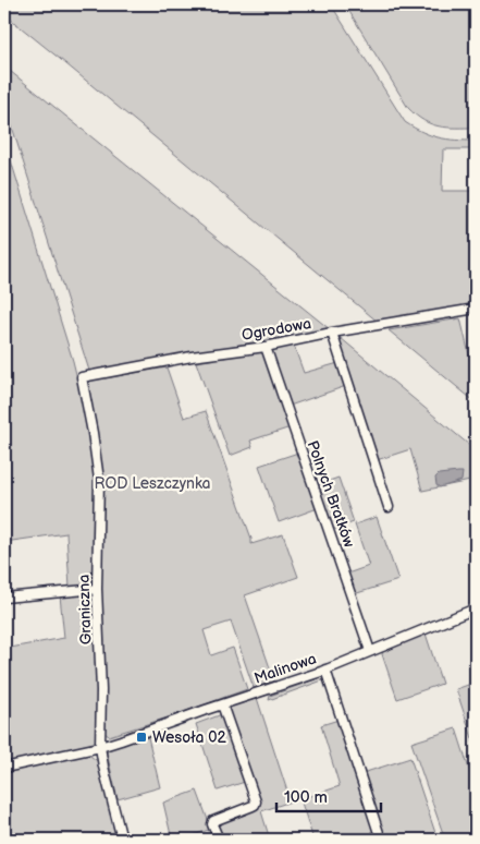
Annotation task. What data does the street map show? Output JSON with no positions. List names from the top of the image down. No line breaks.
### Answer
{"streets":{"street":["Ogrodowa","Polnych Bratków","Graniczna","Malinowa"]},"crossings":[["Ogrodowa","Polnych Bratków"],["Ogrodowa","Graniczna"],["Polnych Bratków","Malinowa"],["Graniczna","Malinowa"]],"parks":["ROD Leszczynka"],"places":{"transit":["Wesoła 02"]},"scale_bar":"100 m"}
